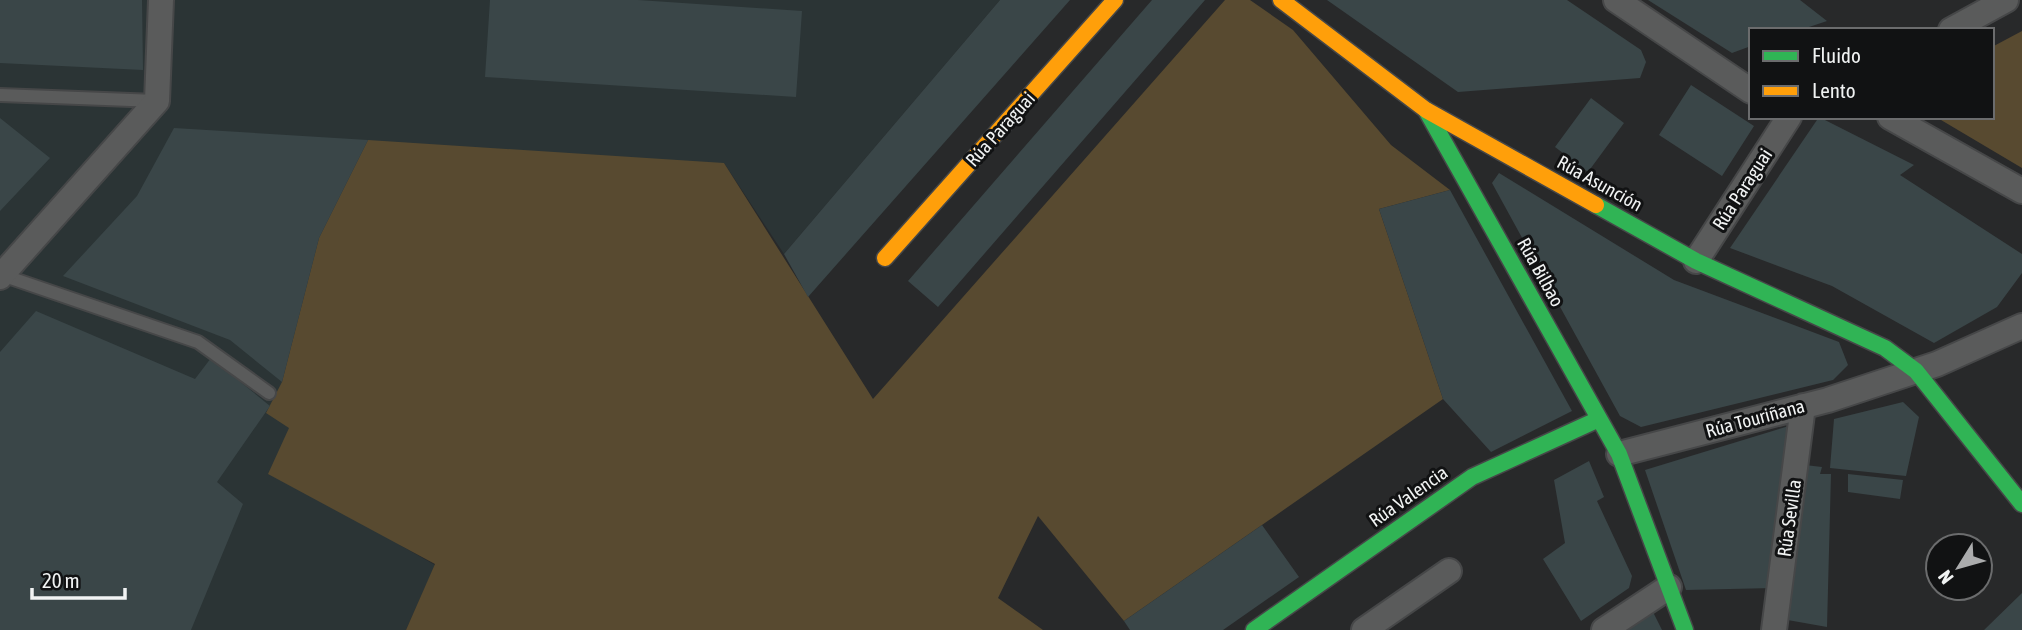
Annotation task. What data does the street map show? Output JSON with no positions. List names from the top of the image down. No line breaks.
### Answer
{"streets":{"street":["Rúa Paraguai","Rúa Asunción","Rúa Bilbao","Rúa Touriñana","Rúa Valencia","Rúa Sevilla"]},"crossings":[["Rúa Paraguai","Rúa Asunción"],["Rúa Asunción","Rúa Bilbao"],["Rúa Asunción","Rúa Touriñana"],["Rúa Bilbao","Rúa Touriñana"],["Rúa Bilbao","Rúa Valencia"],["Rúa Touriñana","Rúa Sevilla"]],"legend":["Fluido","Lento"],"scale_bar":"20 m","north":"bottom left"}
